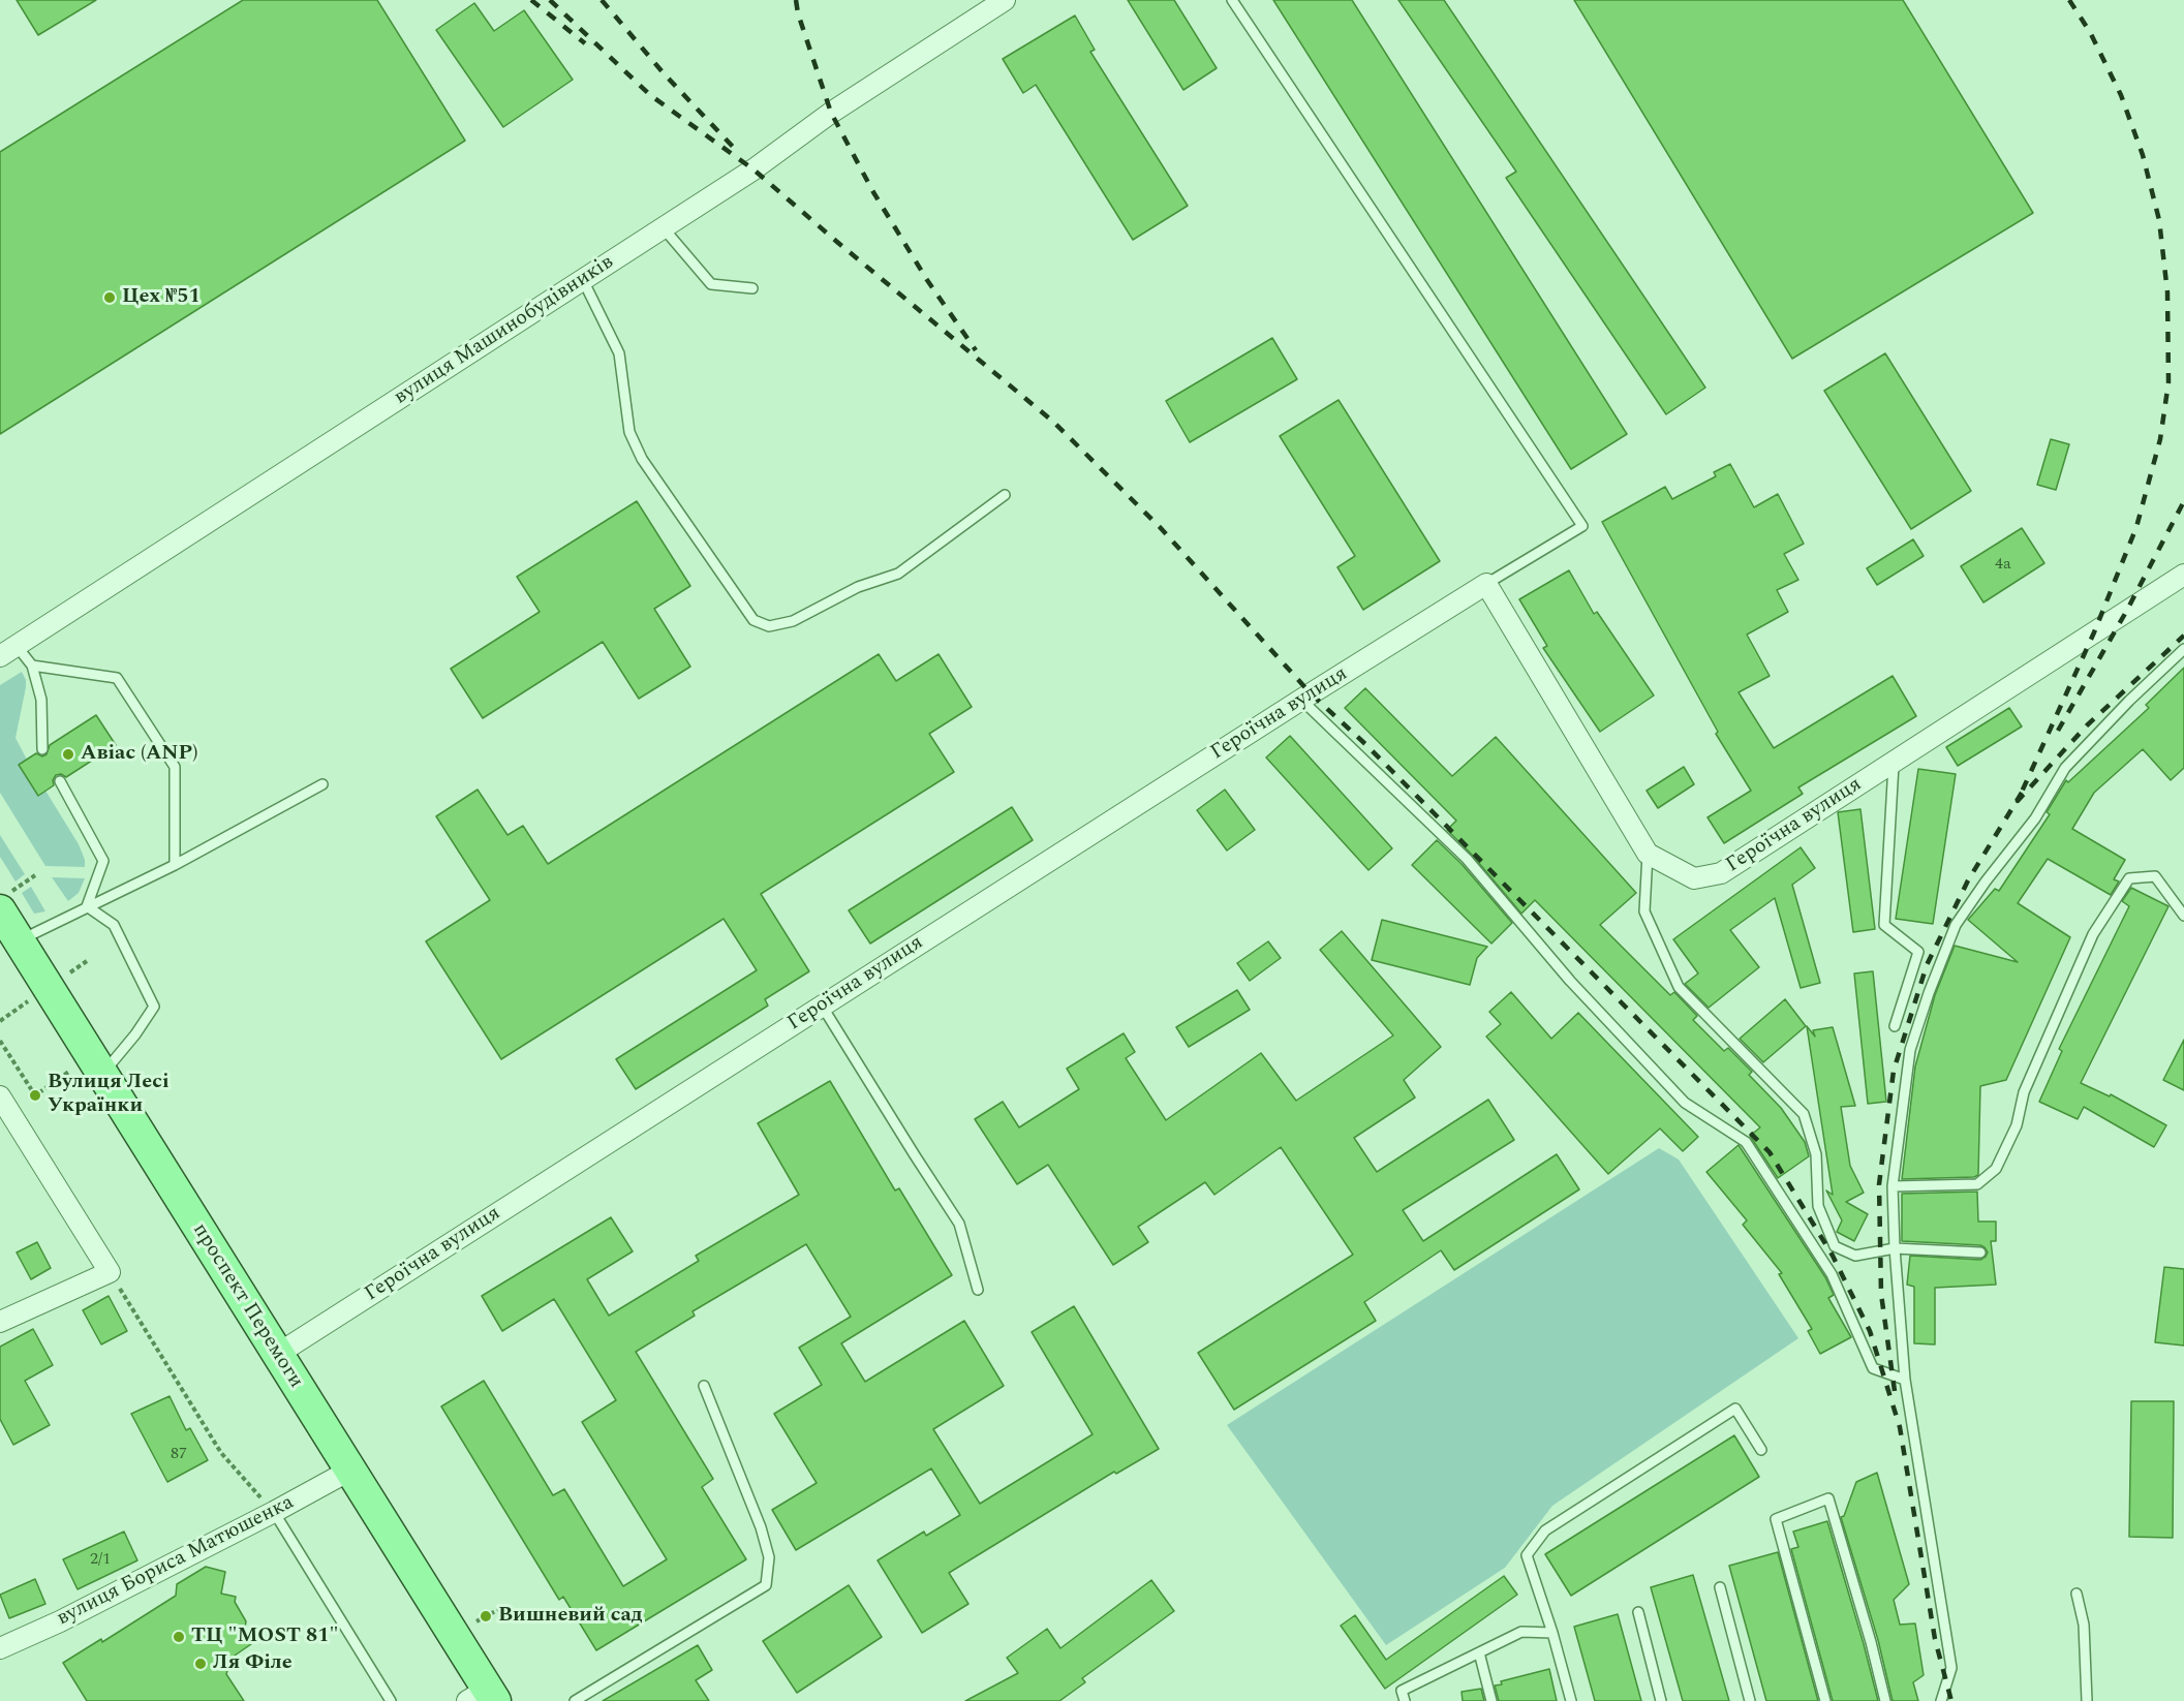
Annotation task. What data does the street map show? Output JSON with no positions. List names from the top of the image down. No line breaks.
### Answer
{"streets":{"main road":["проспект Перемоги"],"street":["вулиця Машинобудівників","Героїчна вулиця","вулиця Бориса Матюшенка"]},"crossings":[["Героїчна вулиця","проспект Перемоги"],["проспект Перемоги","вулиця Бориса Матюшенка"]],"places":["Цех №51","Авіас (ANP)","Вулиця Лесі Українки","Вишневий сад","ТЦ \"MOST 81\"","Ля Філе"],"house_numbers":["4а","87","2/1"]}
